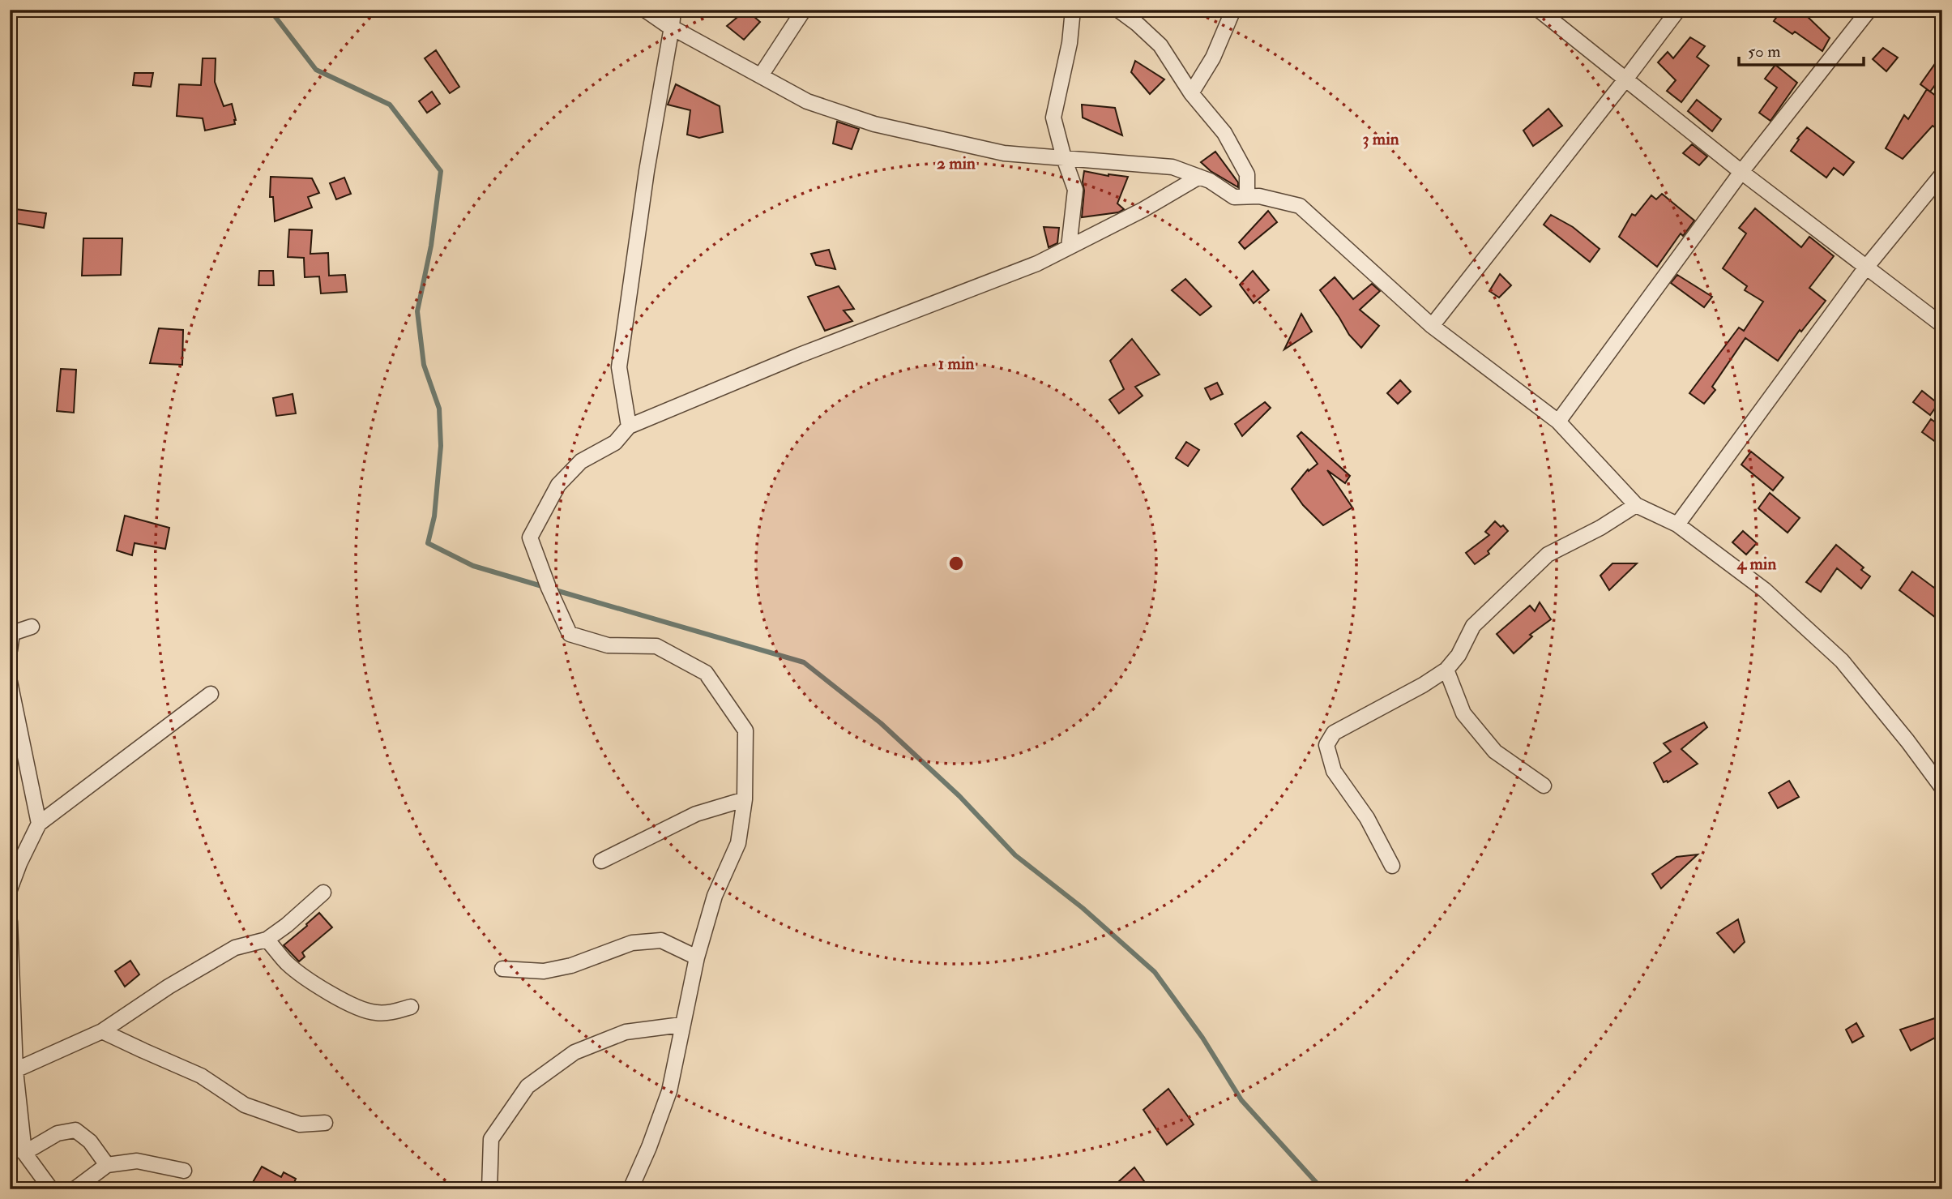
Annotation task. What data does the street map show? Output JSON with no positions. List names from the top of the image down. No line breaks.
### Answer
{"scale_bar":"50 m","rings":["3 min","2 min","1 min","4 min"]}
